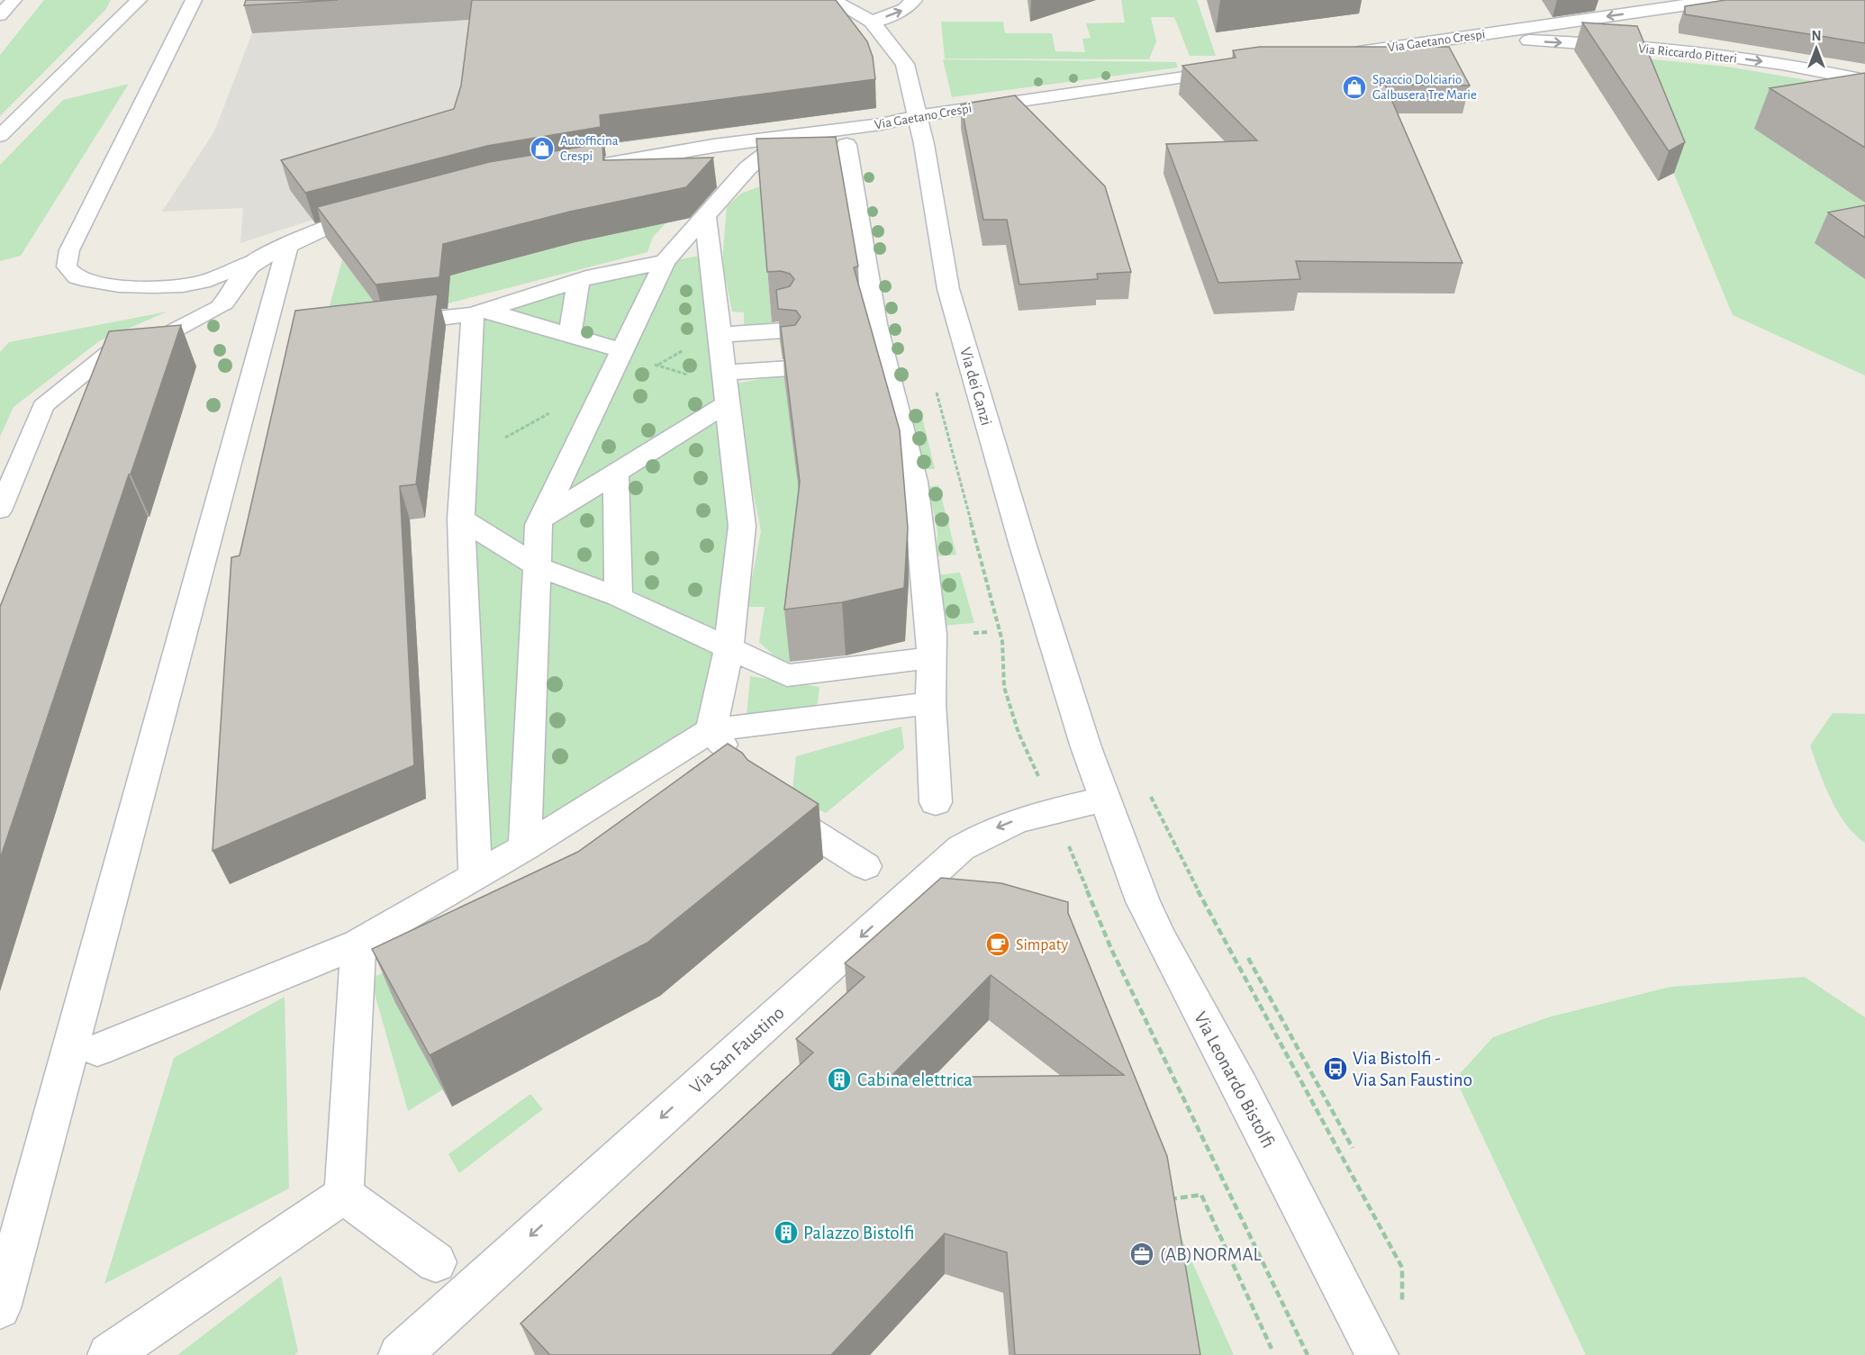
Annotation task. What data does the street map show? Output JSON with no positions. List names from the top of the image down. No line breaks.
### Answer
{"streets":{"street":["Via Gaetano Crespi","Via Riccardo Pitteri","Via dei Canzi","Via San Faustino","Via Leonardo Bistolfi"]},"crossings":[["Via Gaetano Crespi","Via Riccardo Pitteri"],["Via Gaetano Crespi","Via dei Canzi"],["Via dei Canzi","Via San Faustino"],["Via dei Canzi","Via Leonardo Bistolfi"],["Via San Faustino","Via Leonardo Bistolfi"]],"one_way":["Via Riccardo Pitteri","Via San Faustino"],"places":{"shop":["Spaccio Dolciario Galbusera Tre Marie","Autofficina Crespi"],"cafe":["Simpaty"],"bus stop":["Via Bistolfi - Via San Faustino"],"building":["Cabina elettrica","Palazzo Bistolfi"],"office":["(AB)NORMAL"]},"north":"top"}
